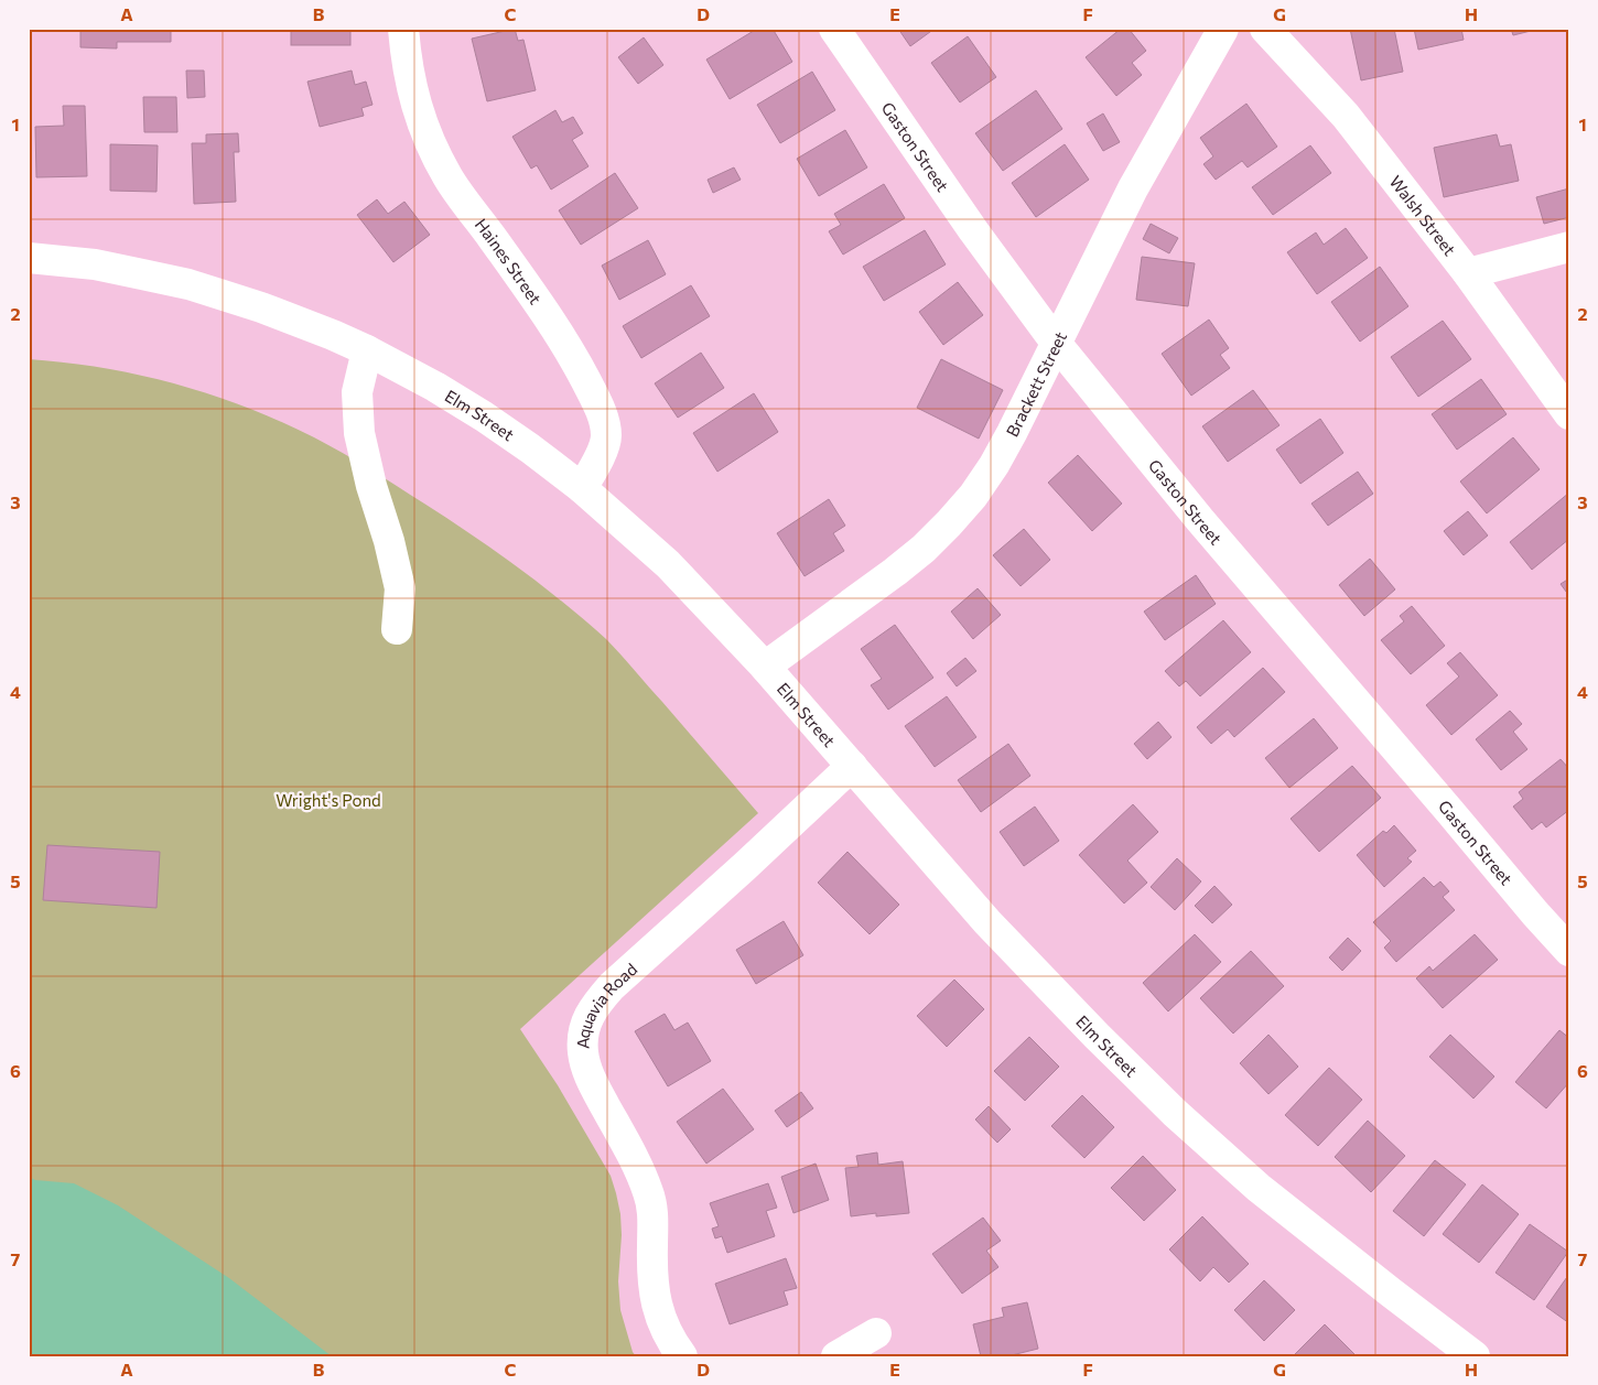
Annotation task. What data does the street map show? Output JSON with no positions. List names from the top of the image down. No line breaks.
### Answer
{"streets":{"street":["Gaston Street","Walsh Street","Haines Street","Brackett Street","Elm Street","Aquavia Road"]},"crossings":[["Gaston Street","Brackett Street"],["Haines Street","Elm Street"],["Brackett Street","Elm Street"],["Elm Street","Aquavia Road"]],"parks":["Wright's Pond"],"grid":{"columns":["A","B","C","D","E","F","G","H"],"rows":["1","2","3","4","5","6","7"]}}
